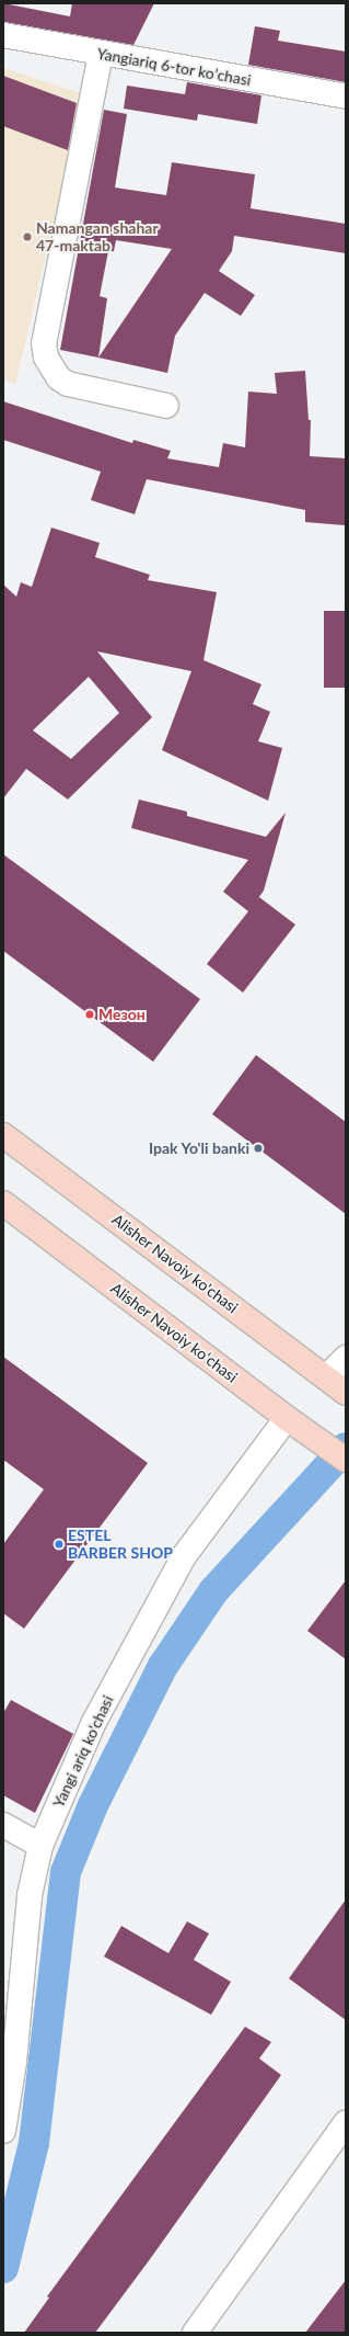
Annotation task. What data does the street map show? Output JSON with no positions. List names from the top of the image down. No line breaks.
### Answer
{"streets":{"main road":["Alisher Navoiy ko'chasi","Alisher Navoiy koʻchasi"],"street":["Yangiаriq 6-tor koʼchasi","Yangi ariq ko‘chasi"]},"crossings":[["Alisher Navoiy koʻchasi","Yangi ariq ko‘chasi"]],"places":["Namangan shahar 47-maktab","Мезон","Ipak Yo'li banki","ESTEL BARBER SHOP"]}
